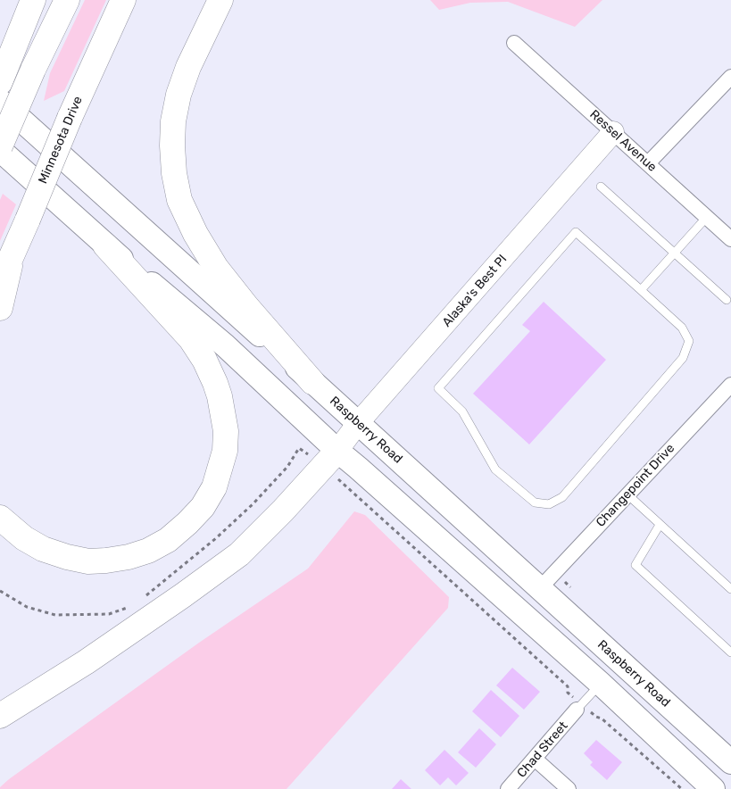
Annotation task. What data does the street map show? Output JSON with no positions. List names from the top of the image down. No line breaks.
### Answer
{"streets":{"highway":["Minnesota Drive"],"main road":["Raspberry Road"],"street":["Ressel Avenue","Alaska's Best PI","Changepoint Drive","Chad Street"]},"crossings":[["Ressel Avenue","Alaska's Best PI"],["Alaska's Best PI","Raspberry Road"],["Raspberry Road","Changepoint Drive"]]}
